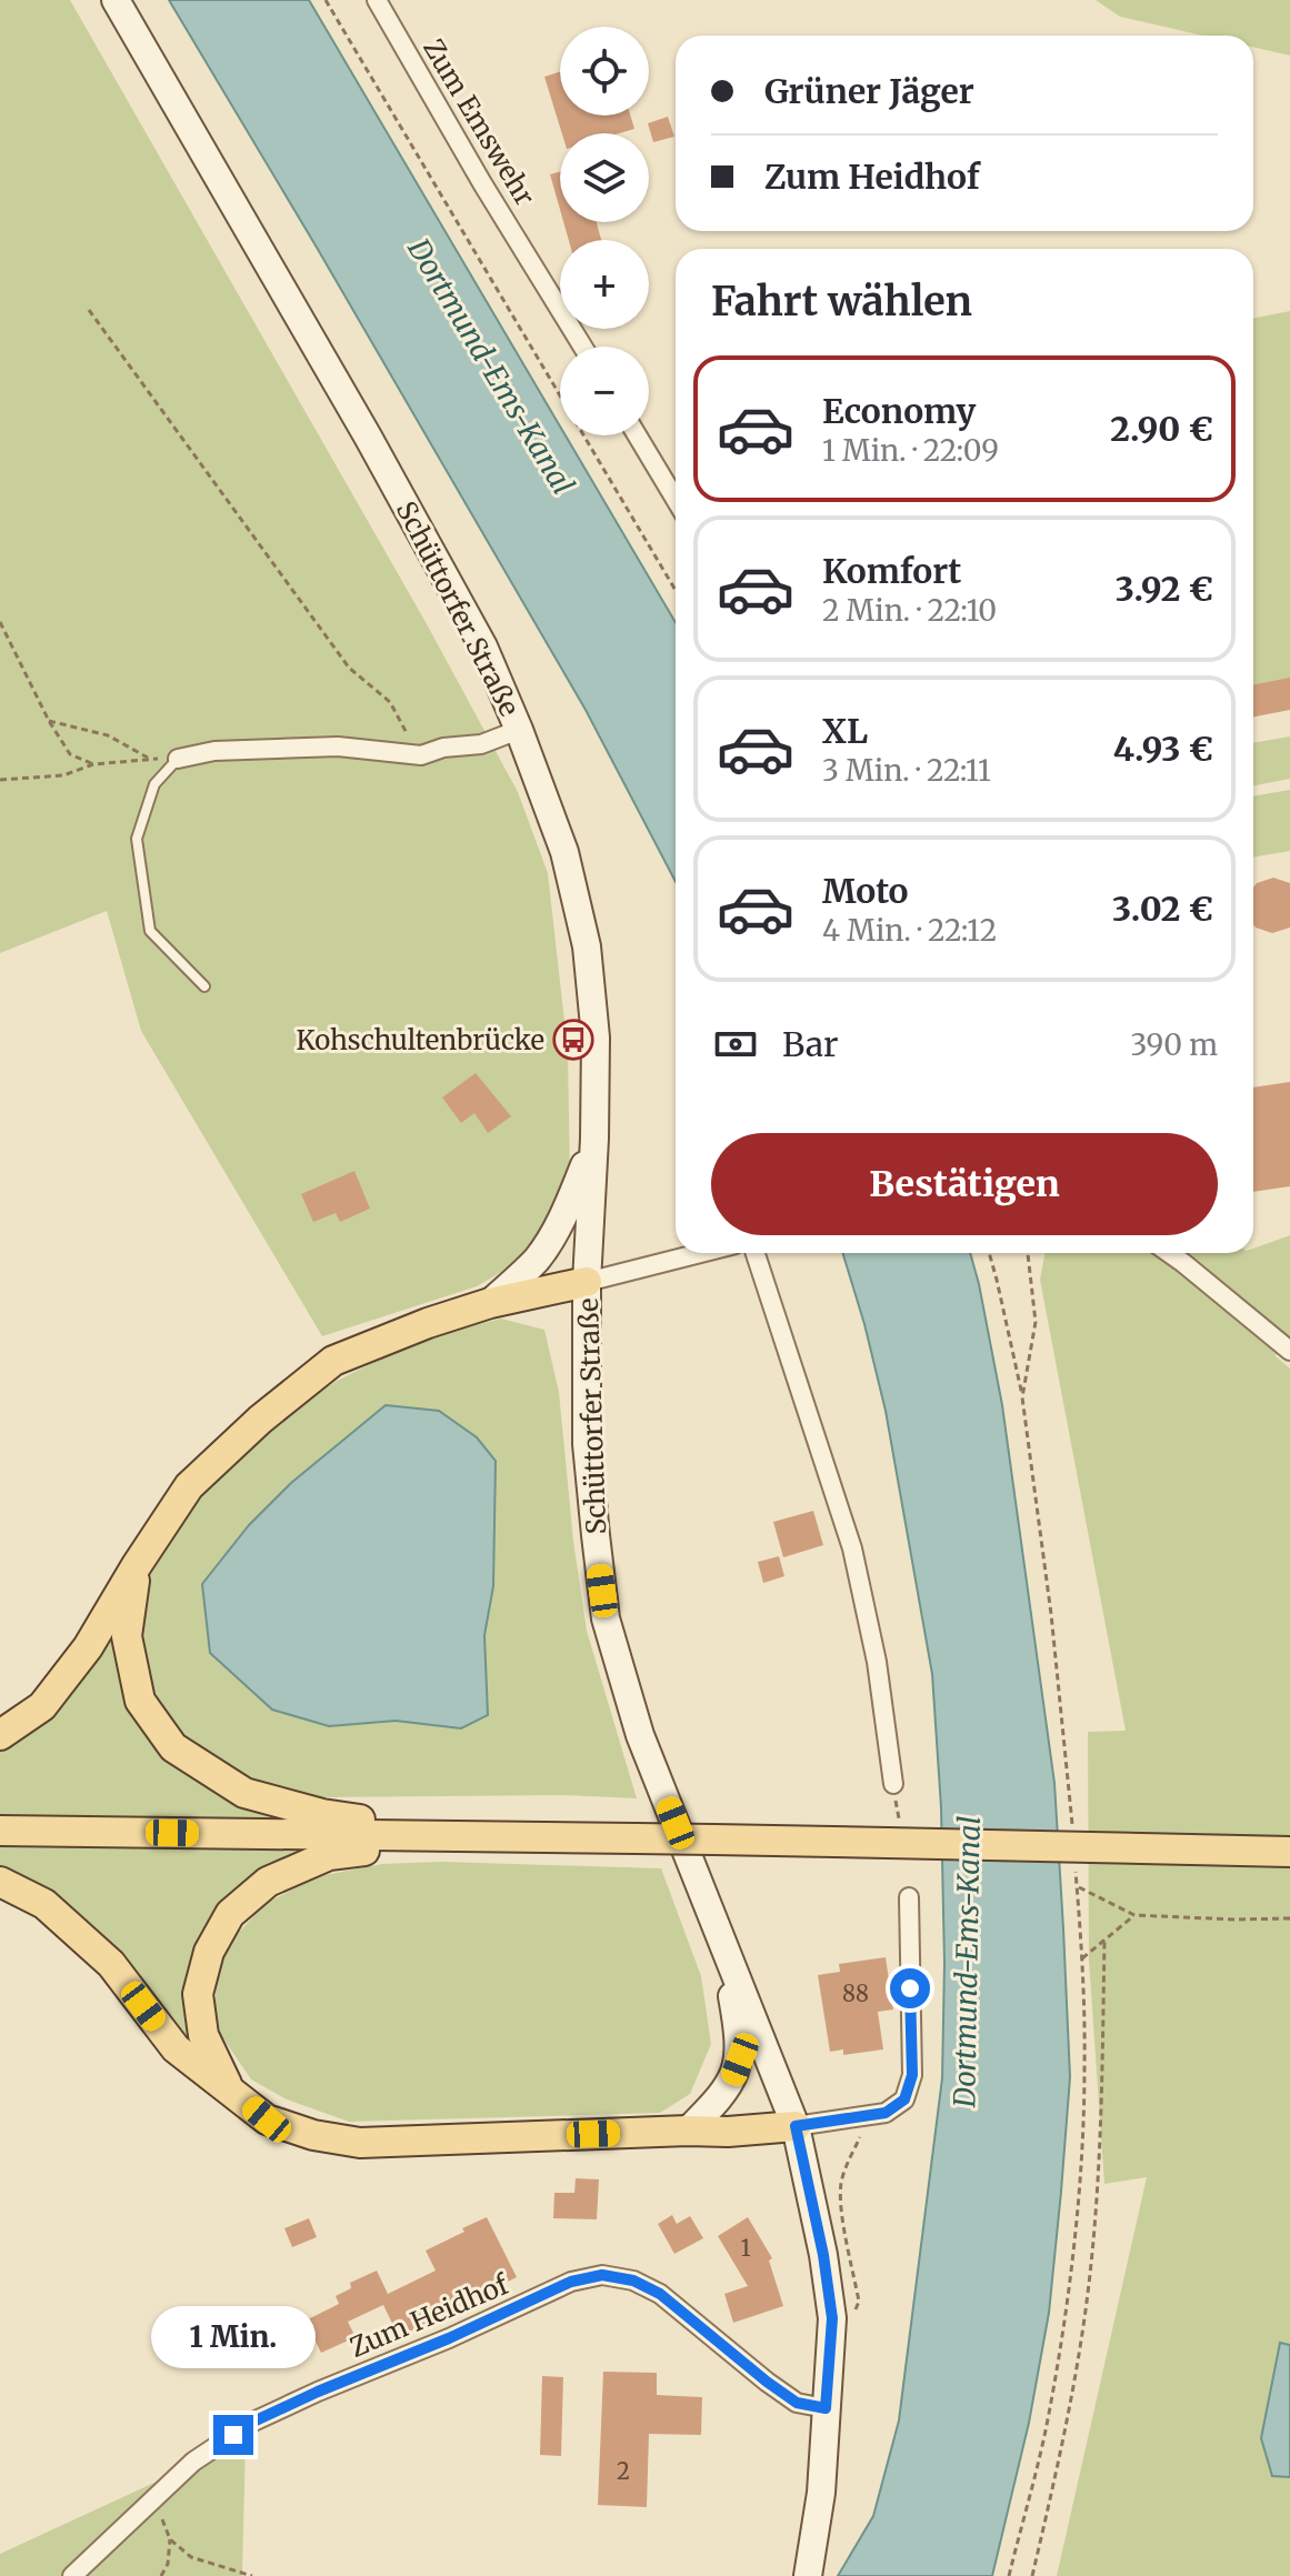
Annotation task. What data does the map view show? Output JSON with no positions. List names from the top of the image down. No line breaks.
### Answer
{"streets":{"main road":["Schüttorfer Straße"],"street":["Zum Emswehr","Zum Heidhof"]},"crossings":[["Schüttorfer Straße","Zum Heidhof"]],"water":["Dortmund-Ems-Kanal"],"places":{"bus stop":["Kohschultenbrücke"]},"house_numbers":["88","1","2"],"page":{"map_buttons":["+","−"],"banner":["Grüner Jäger","Zum Heidhof"],"heading":"Fahrt wählen","list":[{"name":"Economy","note":"1 Min. · 22:09","value":"2.90 €"},{"name":"Komfort","note":"2 Min. · 22:10","value":"3.92 €"},{"name":"XL","note":"3 Min. · 22:11","value":"4.93 €"},{"name":"Moto","note":"4 Min. · 22:12","value":"3.02 €"}],"pay":["Bar","390 m"],"buttons":"Bestätigen","bubble":"1 Min."}}
